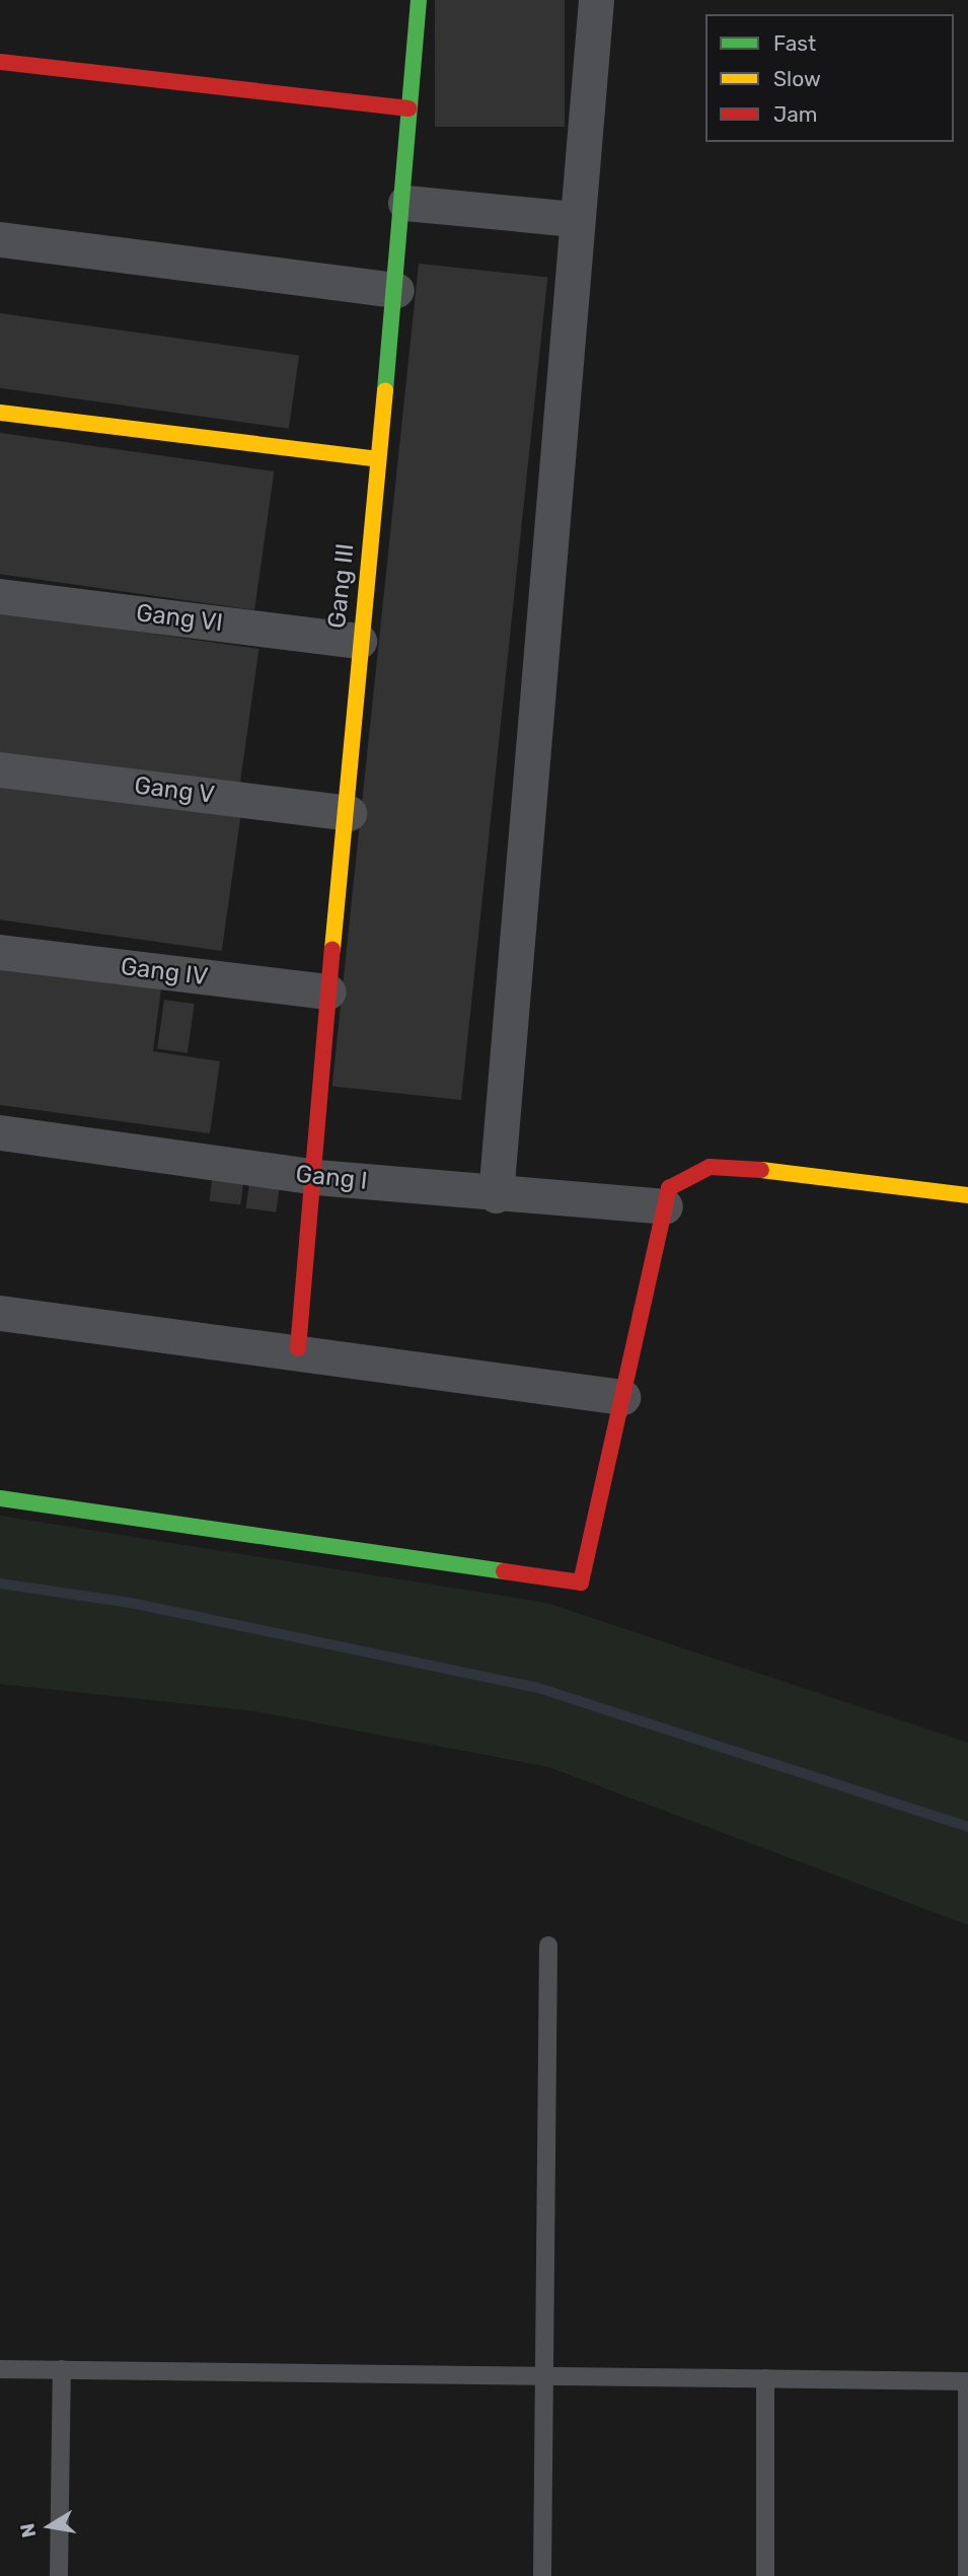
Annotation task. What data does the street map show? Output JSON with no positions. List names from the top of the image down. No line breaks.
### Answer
{"streets":{"street":["Gang III","Gang VI","Gang V","Gang IV","Gang I"]},"crossings":[["Gang III","Gang VI"],["Gang III","Gang V"],["Gang III","Gang IV"],["Gang III","Gang I"]],"legend":["Fast","Slow","Jam"],"north":"left"}
